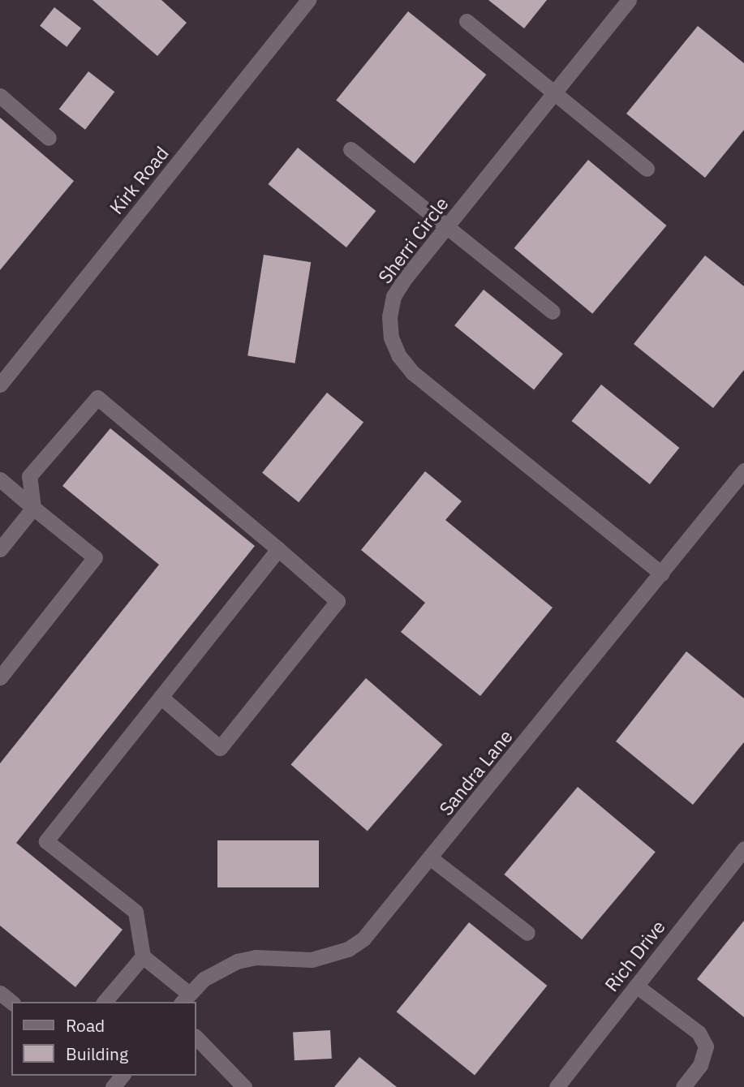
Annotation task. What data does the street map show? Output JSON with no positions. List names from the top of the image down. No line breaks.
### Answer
{"streets":{"street":["Kirk Road","Sherri Circle","Sandra Lane","Rich Drive"]},"crossings":[["Sherri Circle","Sandra Lane"]],"legend":["Road","Building"]}
